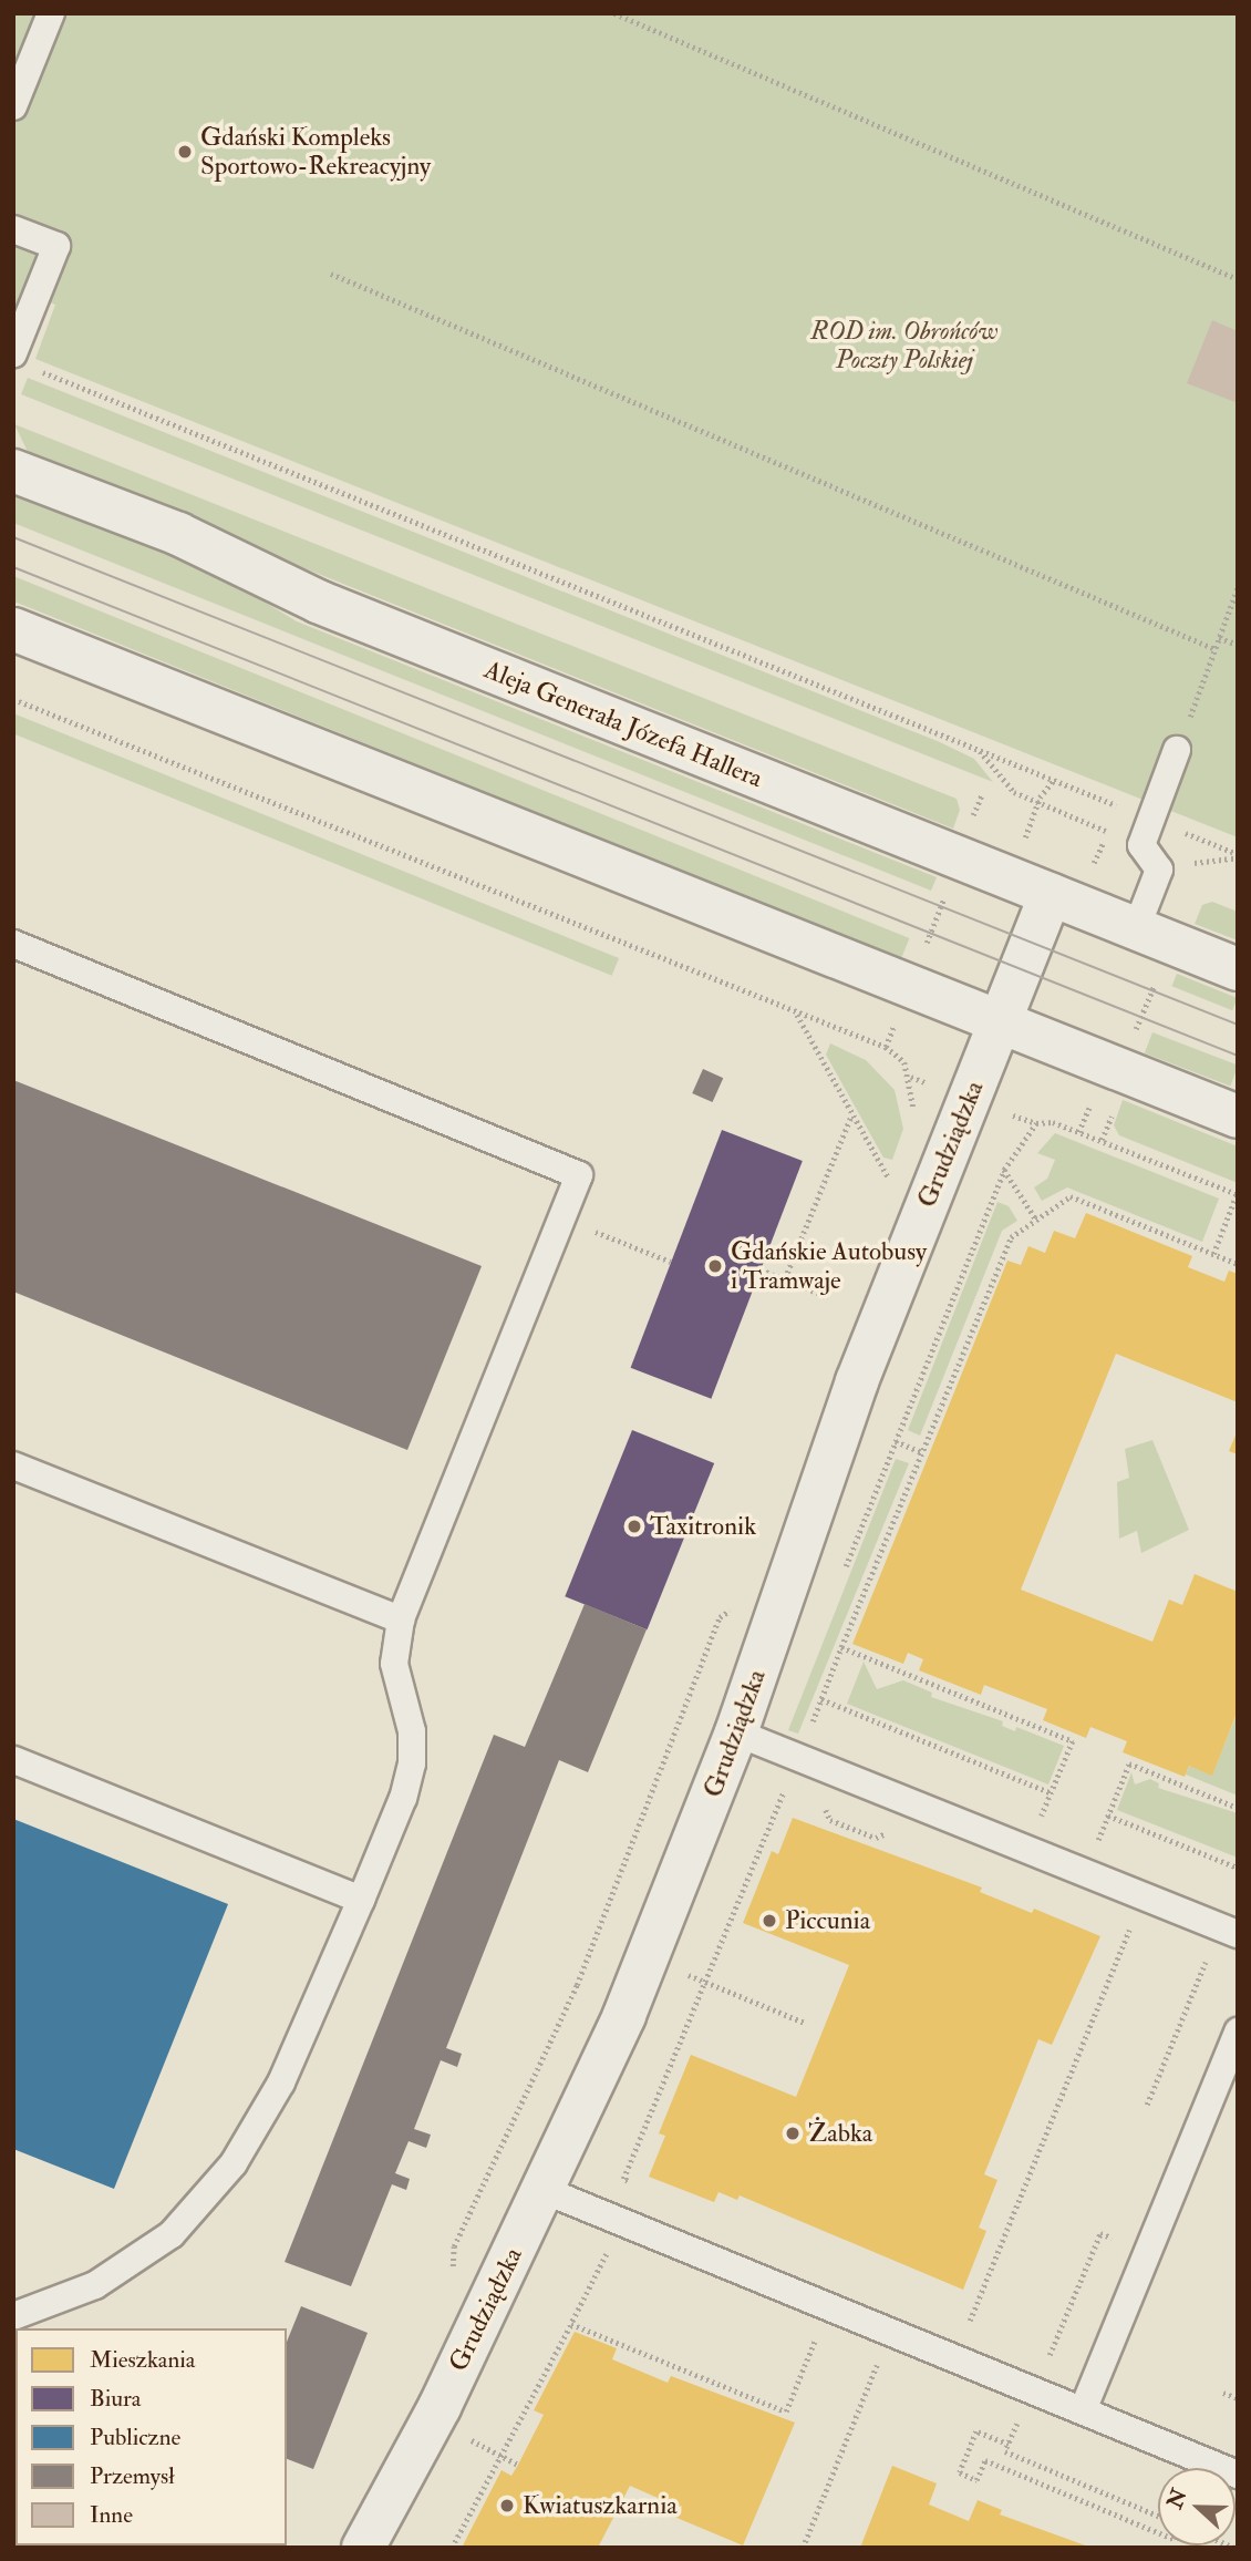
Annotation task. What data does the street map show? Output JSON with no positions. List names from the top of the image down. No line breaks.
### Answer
{"streets":{"main road":["Aleja Generała Józefa Hallera","Grudziądzka"]},"crossings":[["Aleja Generała Józefa Hallera","Grudziądzka"]],"parks":["ROD im. Obrońców Poczty Polskiej"],"places":["Gdański Kompleks Sportowo-Rekreacyjny","Gdańskie Autobusy i Tramwaje","Taxitronik","Piccunia","Żabka","Kwiatuszkarnia"],"legend":["Mieszkania","Biura","Publiczne","Przemysł","Inne"],"north":"left"}
